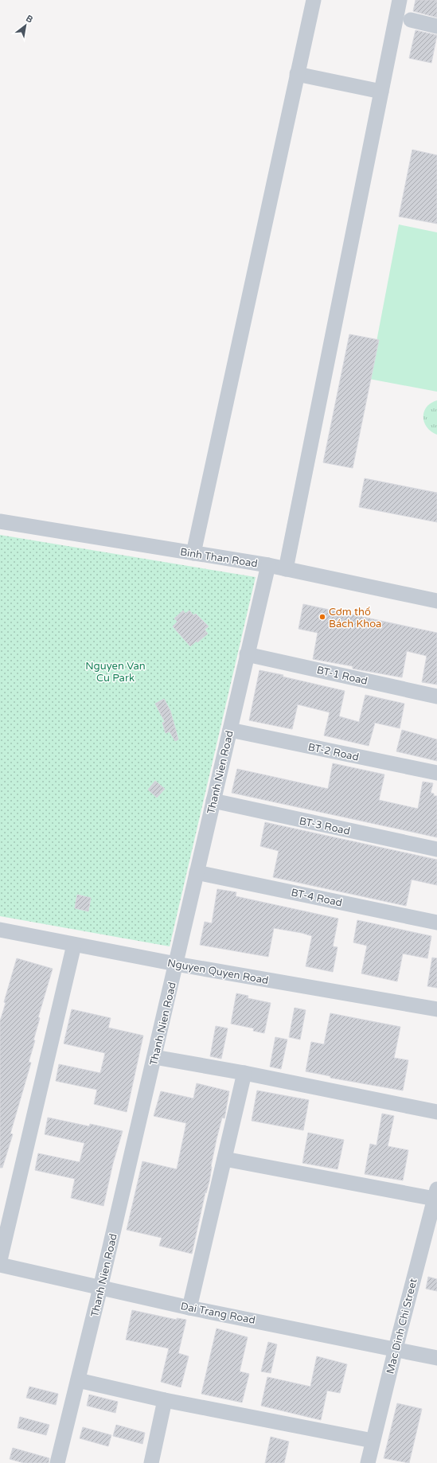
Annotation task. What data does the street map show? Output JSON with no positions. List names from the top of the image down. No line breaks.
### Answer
{"streets":{"street":["Binh Than Road","BT-1 Road","BT-2 Road","Thanh Nien Road","BT-3 Road","BT-4 Road","Nguyen Quyen Road","Dai Trang Road","Mac Dinh Chi Street"]},"crossings":[["Binh Than Road","Thanh Nien Road"],["BT-1 Road","Thanh Nien Road"],["BT-2 Road","Thanh Nien Road"],["Thanh Nien Road","BT-3 Road"],["Thanh Nien Road","BT-4 Road"],["Thanh Nien Road","Nguyen Quyen Road"],["Thanh Nien Road","Dai Trang Road"],["Dai Trang Road","Mac Dinh Chi Street"]],"parks":["Nguyen Van Cu Park"],"places":["Cơm thố Bách Khoa"],"north":"top right"}
